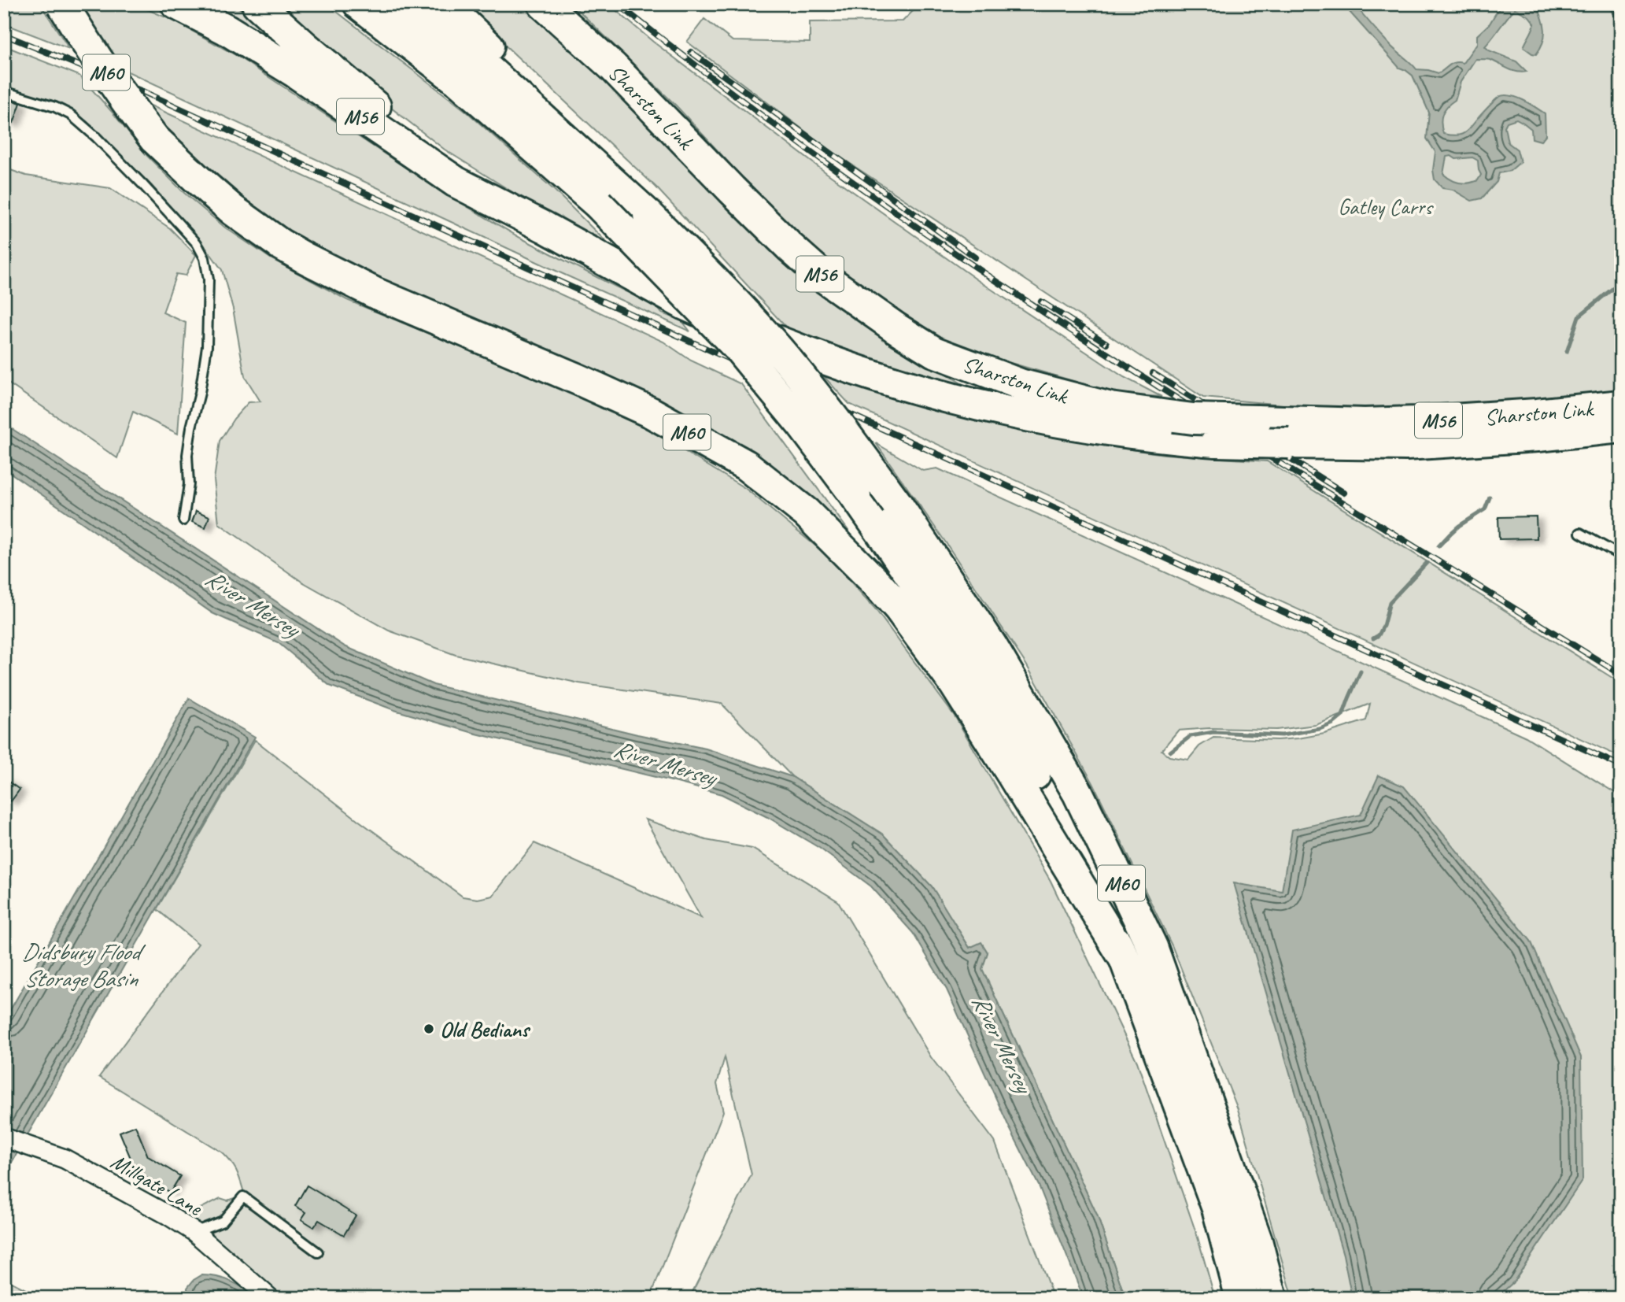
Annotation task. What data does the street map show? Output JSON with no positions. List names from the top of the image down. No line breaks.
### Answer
{"streets":{"highway":["M60","Sharston Link","M56"],"street":["Millgate Lane"]},"crossings":[["Sharston Link","M56"]],"water":["River Mersey","Didsbury Flood Storage Basin"],"parks":["Gatley Carrs"],"places":["Old Bedians"]}
